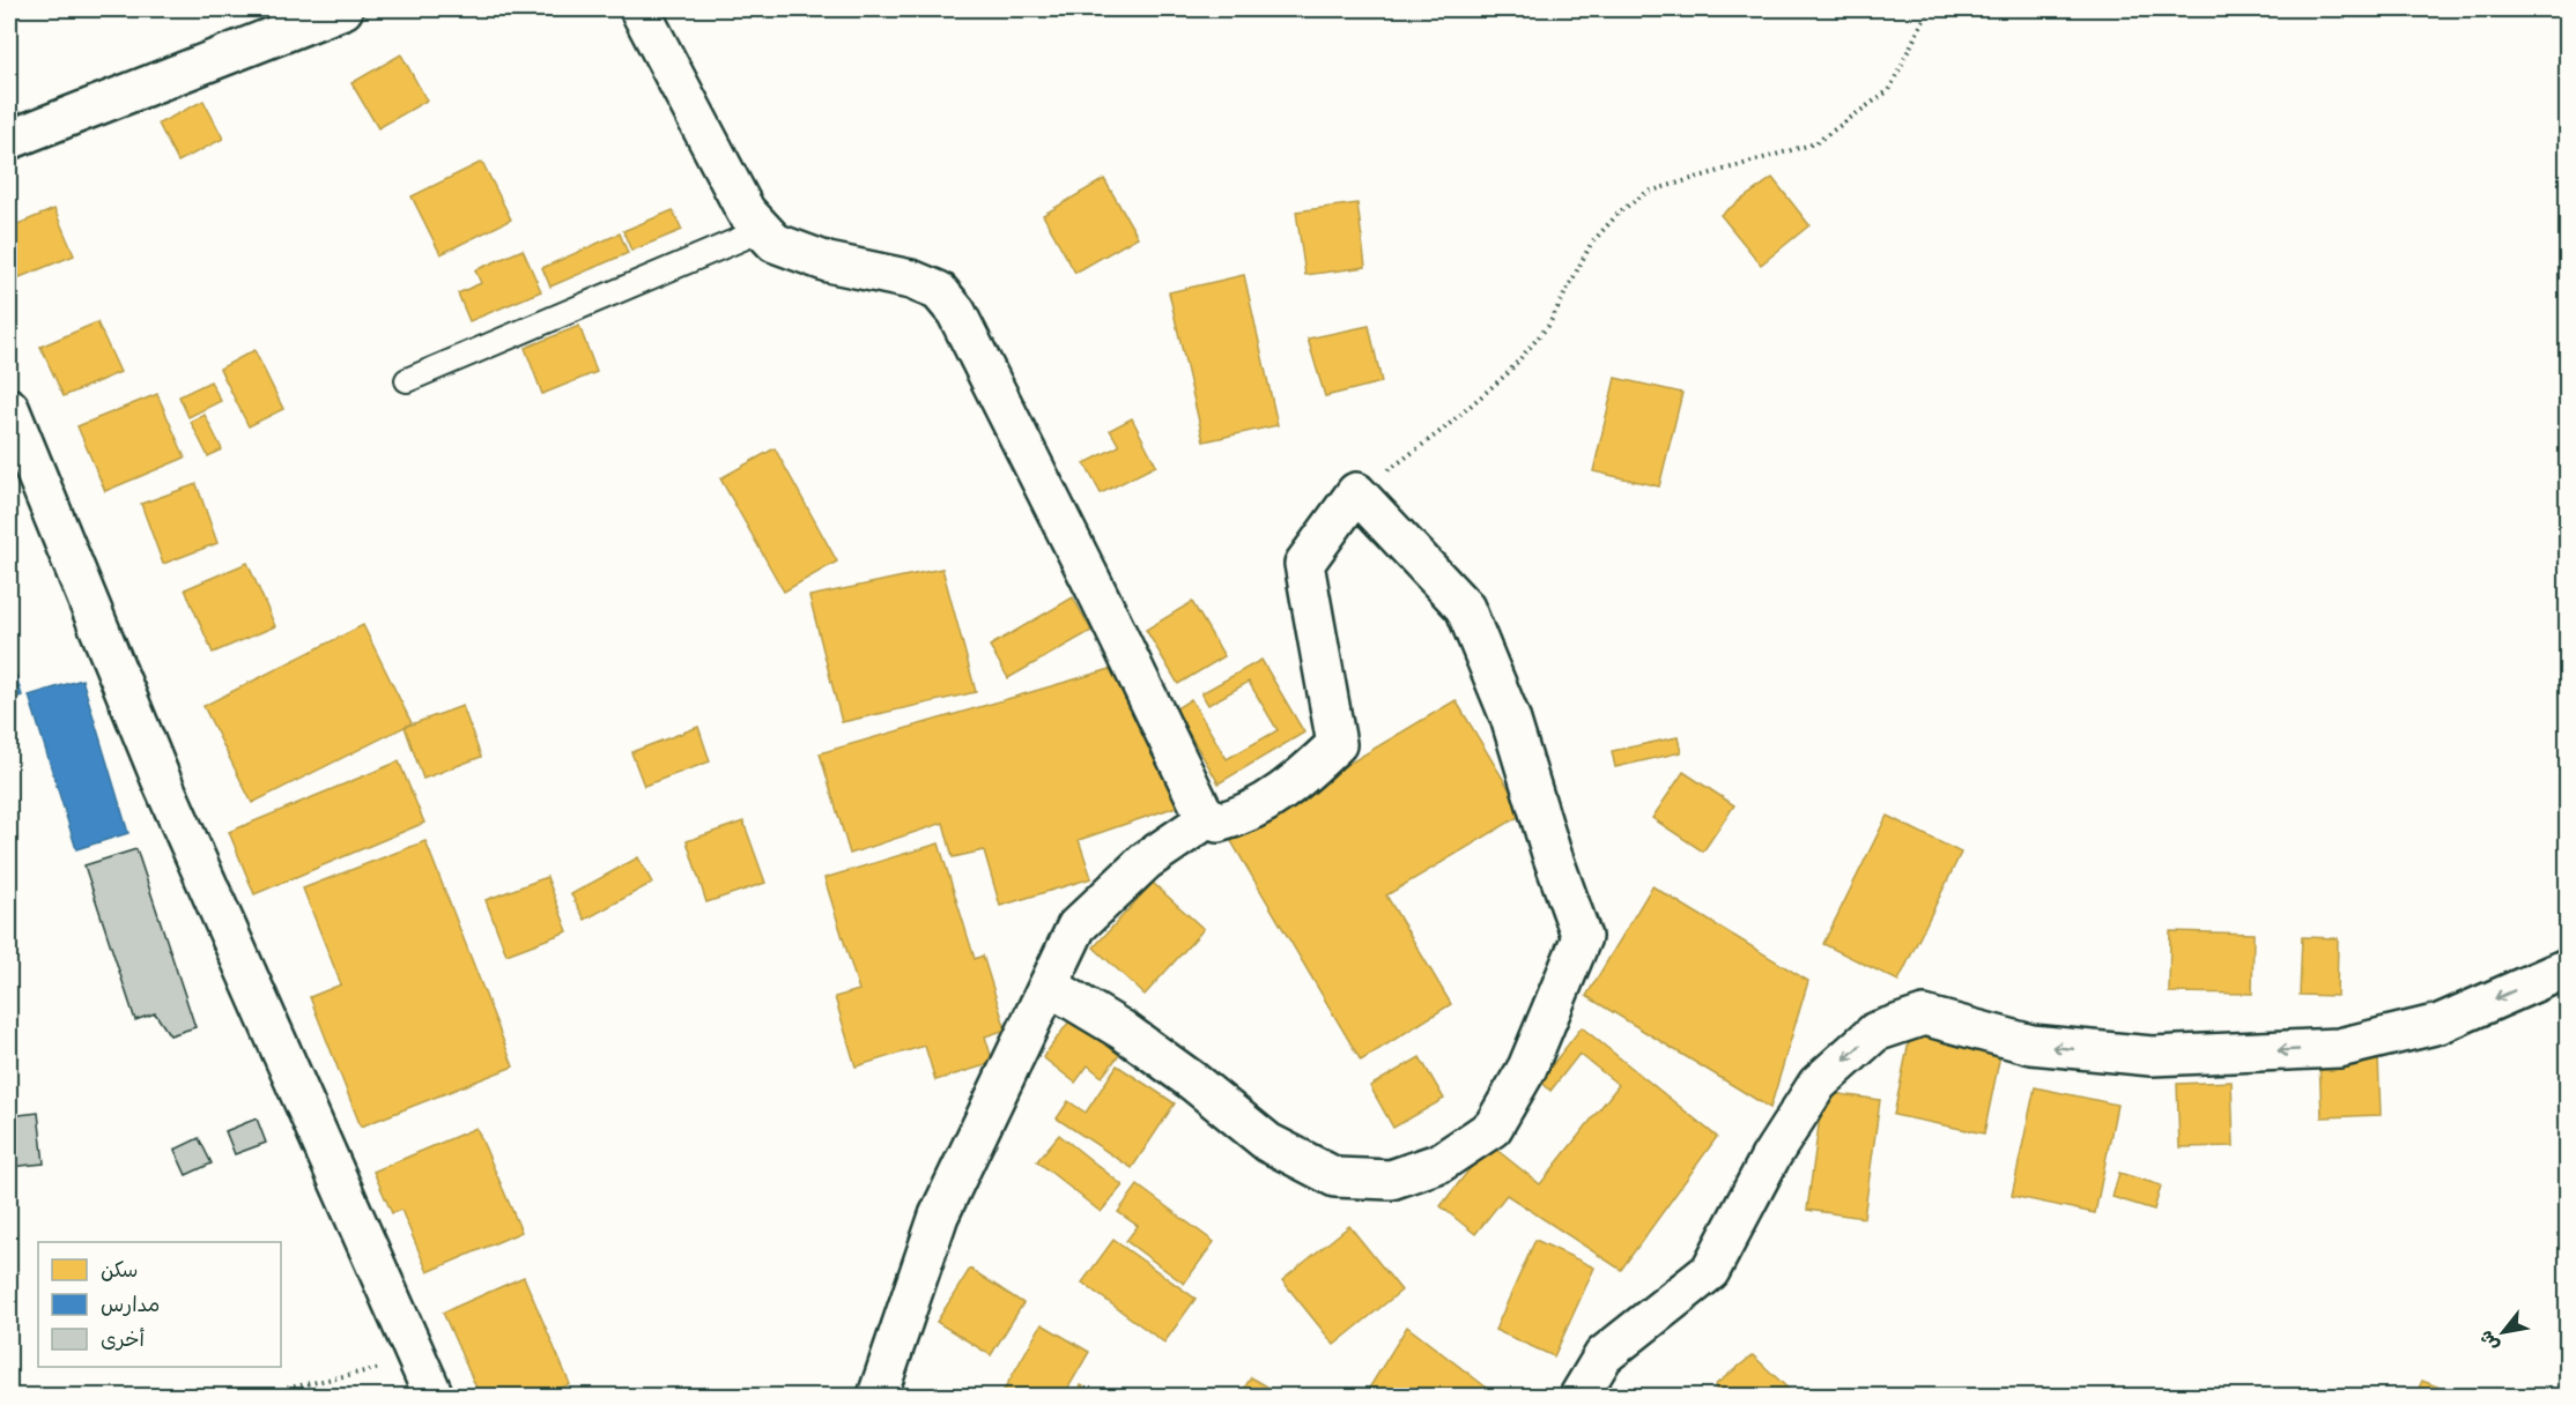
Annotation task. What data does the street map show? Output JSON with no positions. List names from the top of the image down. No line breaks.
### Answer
{"legend":["سكن","مدارس","أخرى"],"north":"bottom left"}
